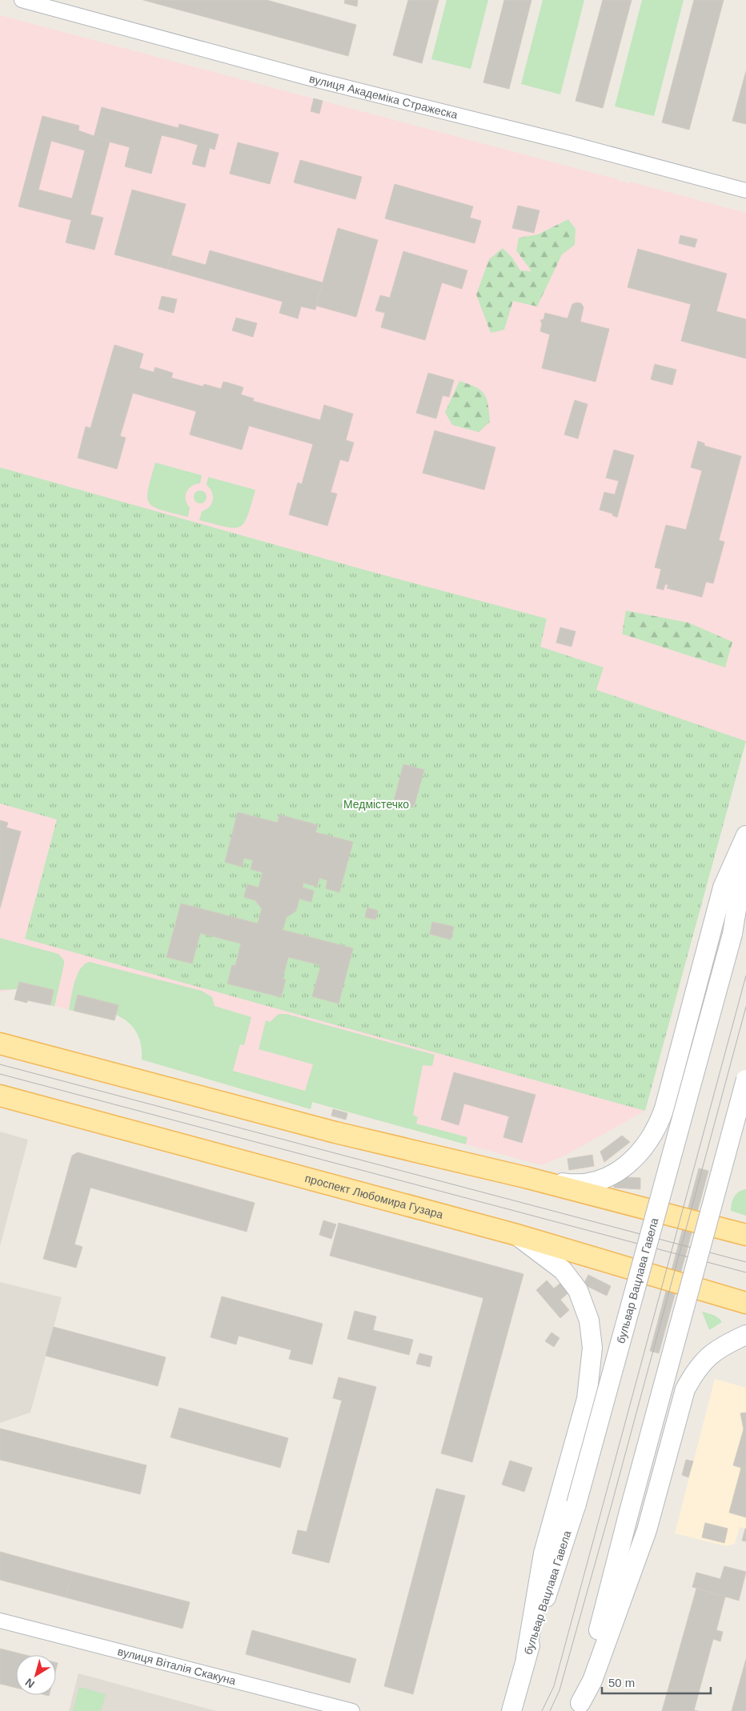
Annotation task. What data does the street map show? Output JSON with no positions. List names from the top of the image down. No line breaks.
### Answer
{"streets":{"main road":["проспект Любомира Гузара","бульвар Вацлава Гавела"],"street":["вулиця Академіка Стражеска","вулиця Віталія Скакуна"]},"parks":["Медмістечко"],"scale_bar":"50 m","north":"bottom left"}
